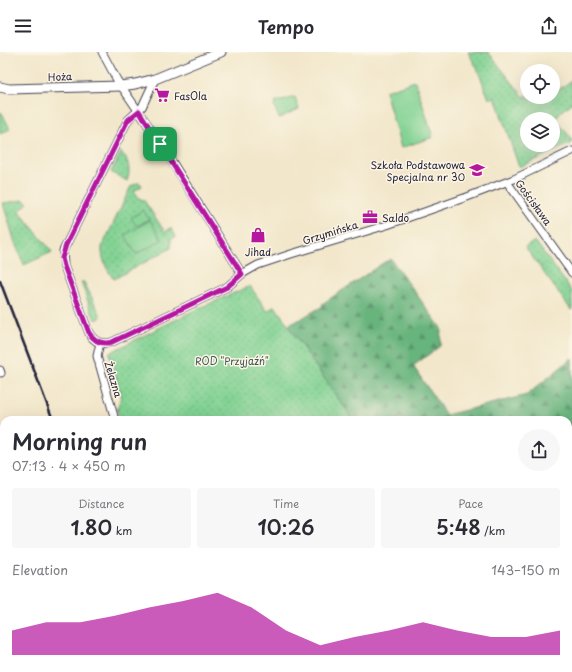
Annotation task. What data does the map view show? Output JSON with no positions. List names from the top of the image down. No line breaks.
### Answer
{"streets":{"street":["Hoża","Gościsława","Grzymińska","Żelazna"]},"crossings":[["Gościsława","Grzymińska"],["Grzymińska","Żelazna"]],"parks":["ROD \"Przyjaźń\""],"places":{"supermarket":["FasOla"],"school or university":["Szkoła Podstawowa Specjalna nr 30"],"office":["Saldo"],"shop":["Jihad"]},"page":{"header":"Tempo","heading":["Morning run","07:13 · 4 × 450 m"],"stats":[["Distance","1.80 km"],["Time","10:26"],["Pace","5:48 /km"]],"chart":["Elevation","143–150 m"]}}
